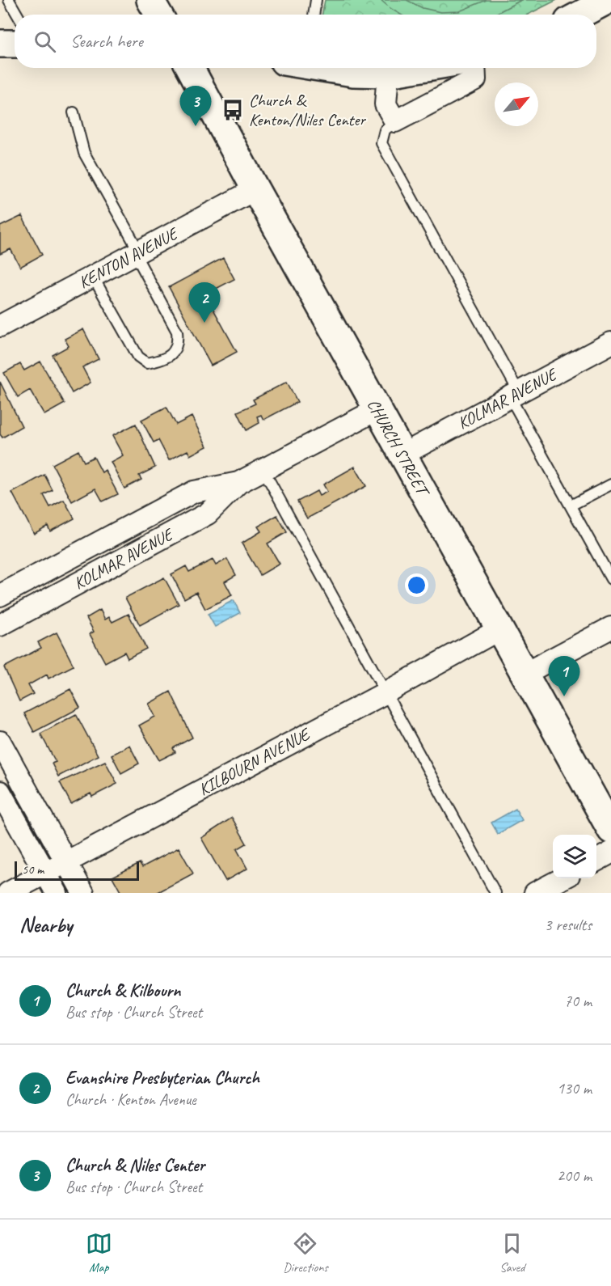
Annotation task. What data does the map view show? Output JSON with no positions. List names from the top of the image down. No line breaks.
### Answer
{"streets":{"street":["KENTON AVENUE","KOLMAR AVENUE","CHURCH STREET","KILBOURN AVENUE"]},"crossings":[["KENTON AVENUE","CHURCH STREET"],["KOLMAR AVENUE","CHURCH STREET"],["CHURCH STREET","KILBOURN AVENUE"]],"places":{"bus stop":["Church & Kenton/Niles Center"]},"scale_bar":"50 m","north":"top right","page":{"search":"Search here","pins":["3","2","1"],"scale":"50 m","heading":["Nearby","3 results"],"list":[{"mark":"1","name":"Church & Kilbourn","note":"Bus stop · Church Street","value":"70 m"},{"mark":"2","name":"Evanshire Presbyterian Church","note":"Church · Kenton Avenue","value":"130 m"},{"mark":"3","name":"Church & Niles Center","note":"Bus stop · Church Street","value":"200 m"}],"nav":["Map","Directions","Saved"]}}
